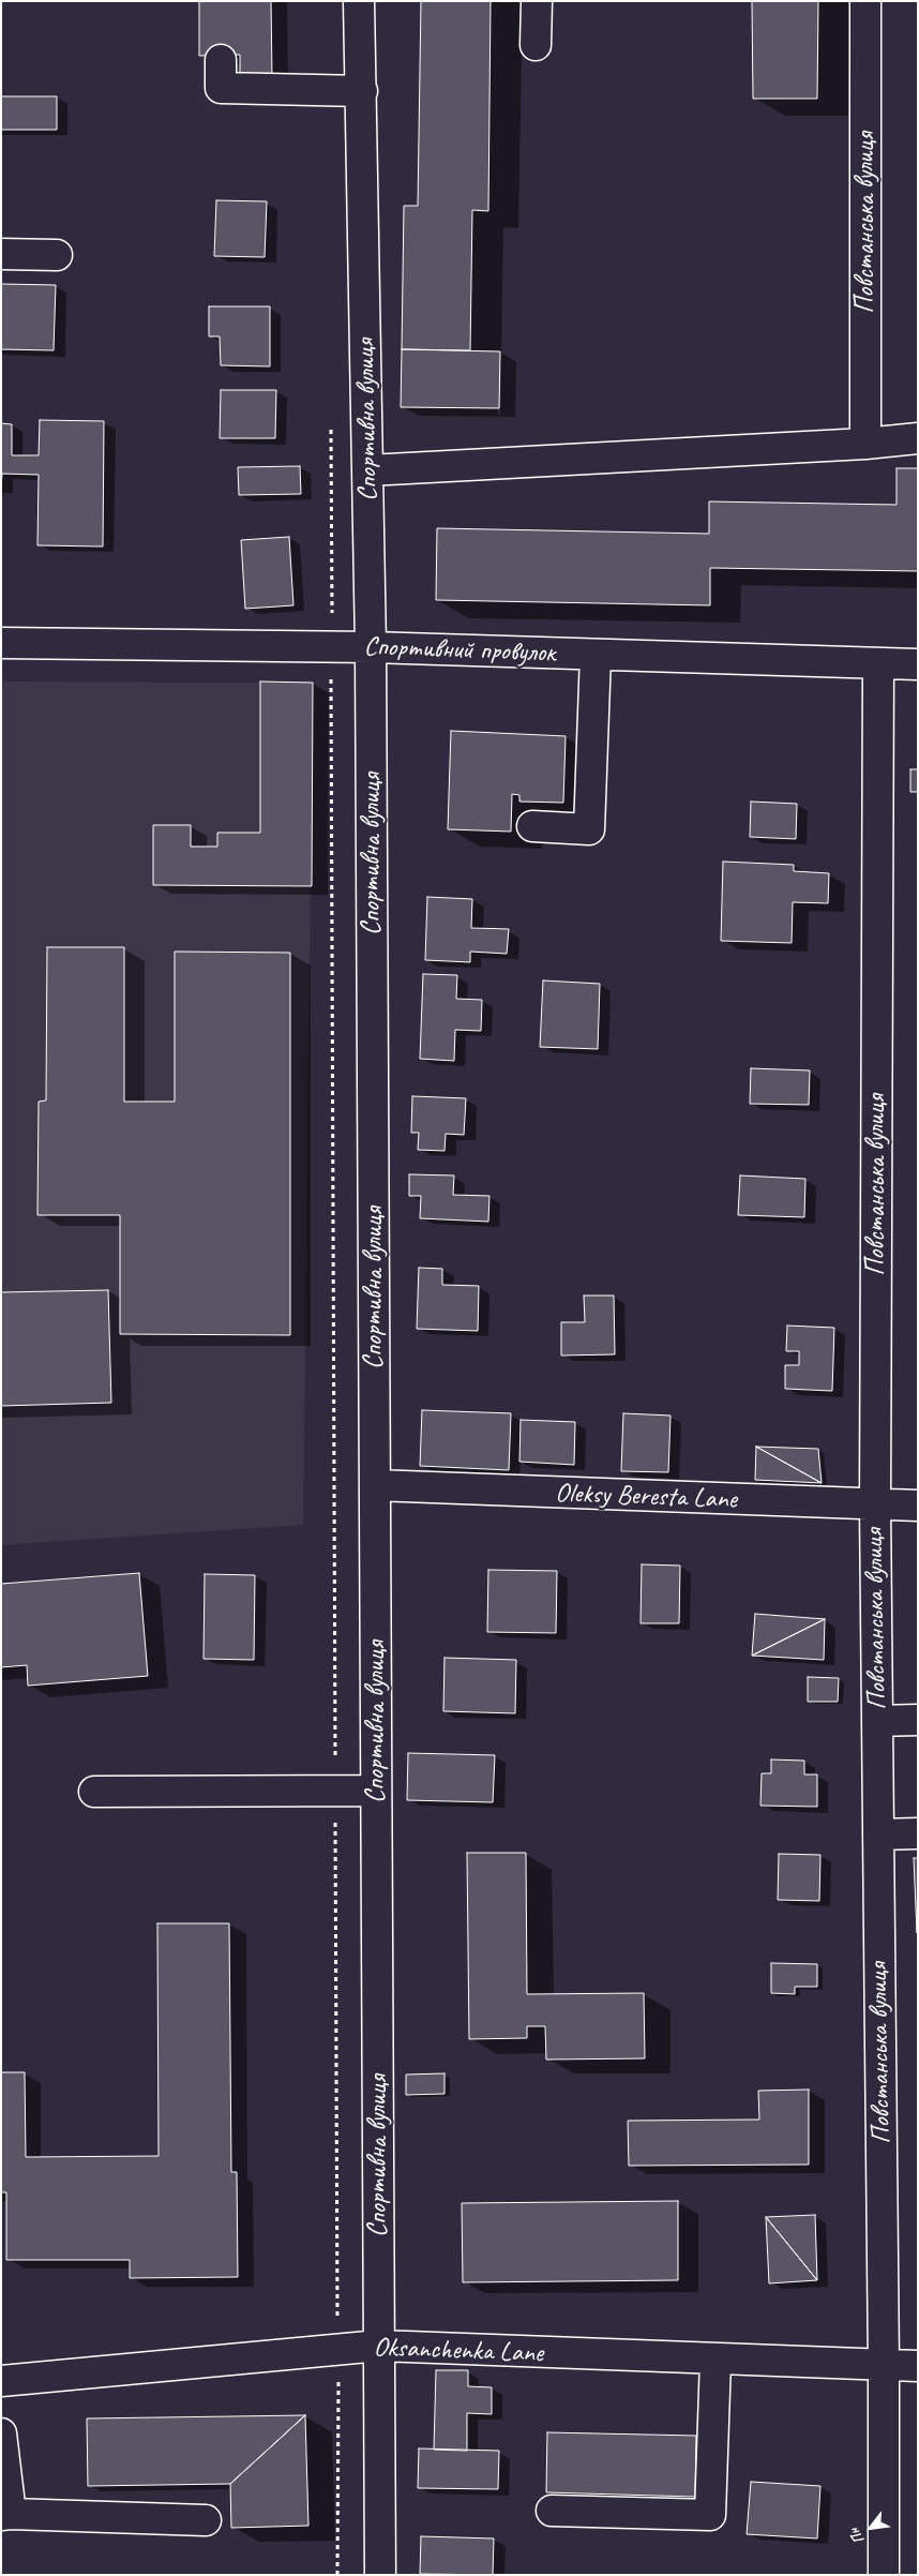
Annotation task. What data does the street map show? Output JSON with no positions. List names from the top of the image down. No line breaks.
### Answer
{"streets":{"street":["Повстанська вулиця","Спортивна вулиця","Спортивний провулок","Oleksy Beresta Lane","Oksanchenka Lane"]},"crossings":[["Повстанська вулиця","Спортивний провулок"],["Повстанська вулиця","Oleksy Beresta Lane"],["Повстанська вулиця","Oksanchenka Lane"],["Спортивна вулиця","Спортивний провулок"],["Спортивна вулиця","Oleksy Beresta Lane"],["Спортивна вулиця","Oksanchenka Lane"]],"north":"bottom left"}
